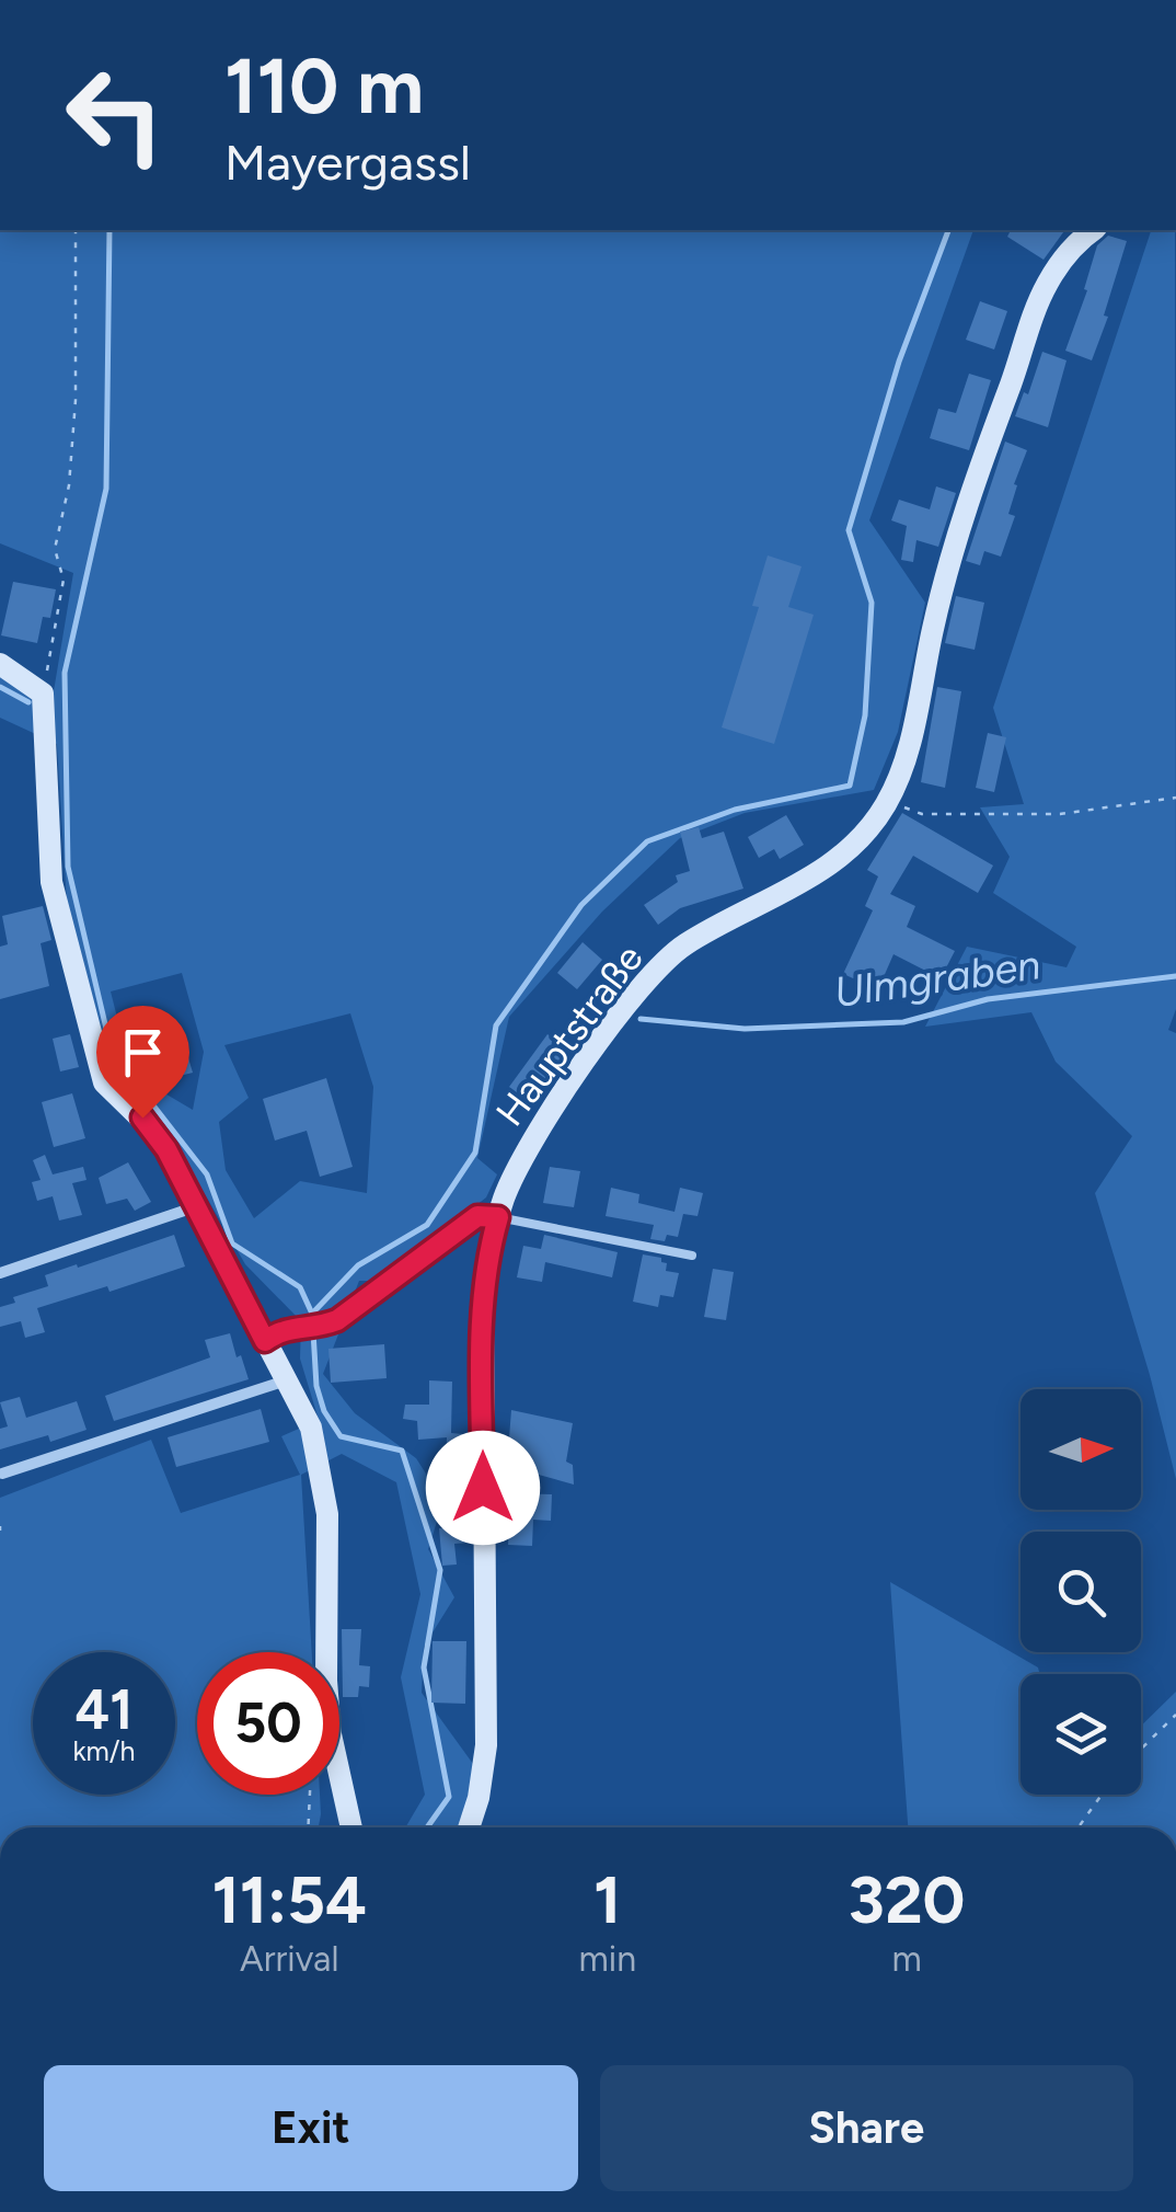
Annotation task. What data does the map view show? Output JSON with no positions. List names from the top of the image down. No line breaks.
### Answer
{"streets":{"main road":["Hauptstraße"]},"water":["Ulmgraben"],"north":"right","page":{"turn":["110 m","Mayergassl"],"speed":"41 km/h","limit":"50","eta":["11:54","Arrival","1","min","320","m"],"buttons":["Exit","Share"]}}
